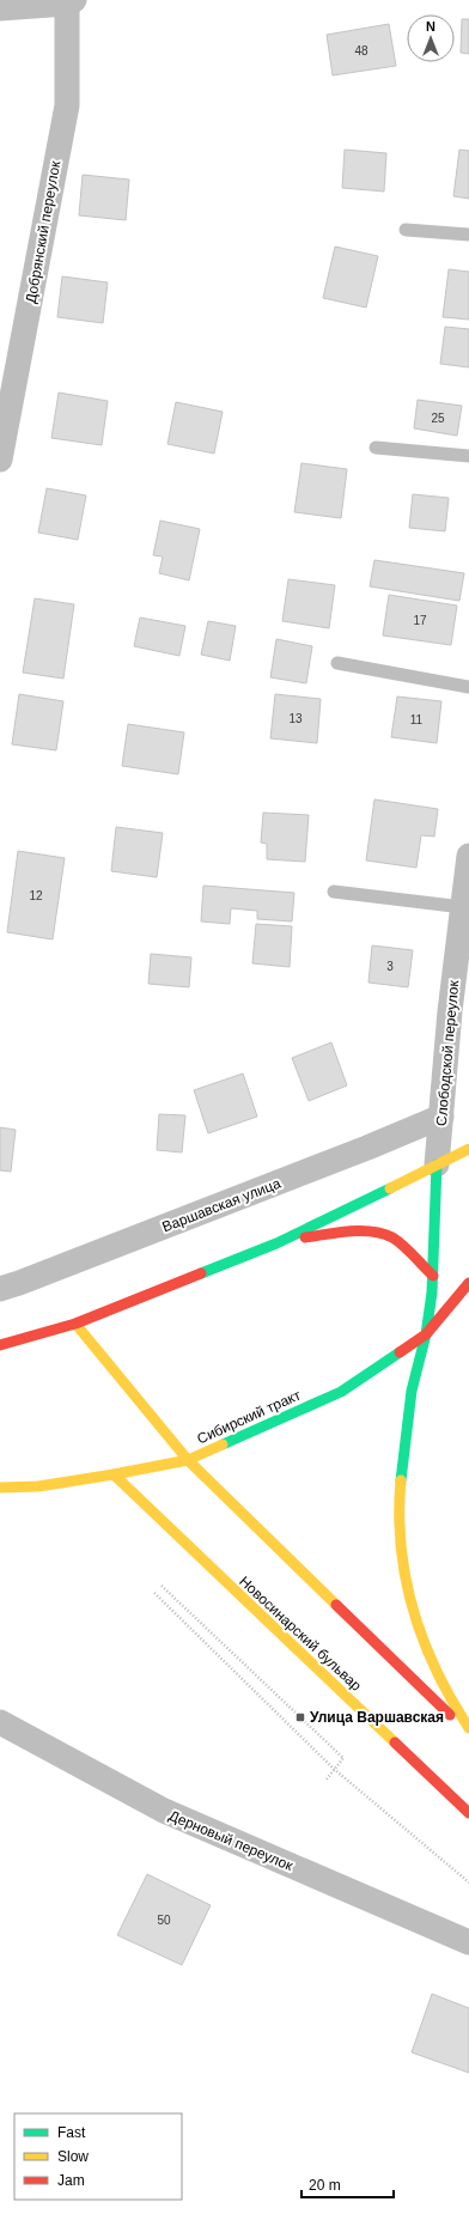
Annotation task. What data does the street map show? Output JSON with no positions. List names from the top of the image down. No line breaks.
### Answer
{"streets":{"main road":["Сибирский тракт","Новосинарский бульвар"],"street":["Добрянский переулок","Слободской переулок","Варшавская улица","Дерновый переулок"]},"crossings":[["Слободской переулок","Варшавская улица"],["Сибирский тракт","Новосинарский бульвар"]],"places":{"transit":["Улица Варшавская"]},"house_numbers":["48","25","17","13","11","12","3","50"],"legend":["Fast","Slow","Jam"],"scale_bar":"20 m","north":"top"}
